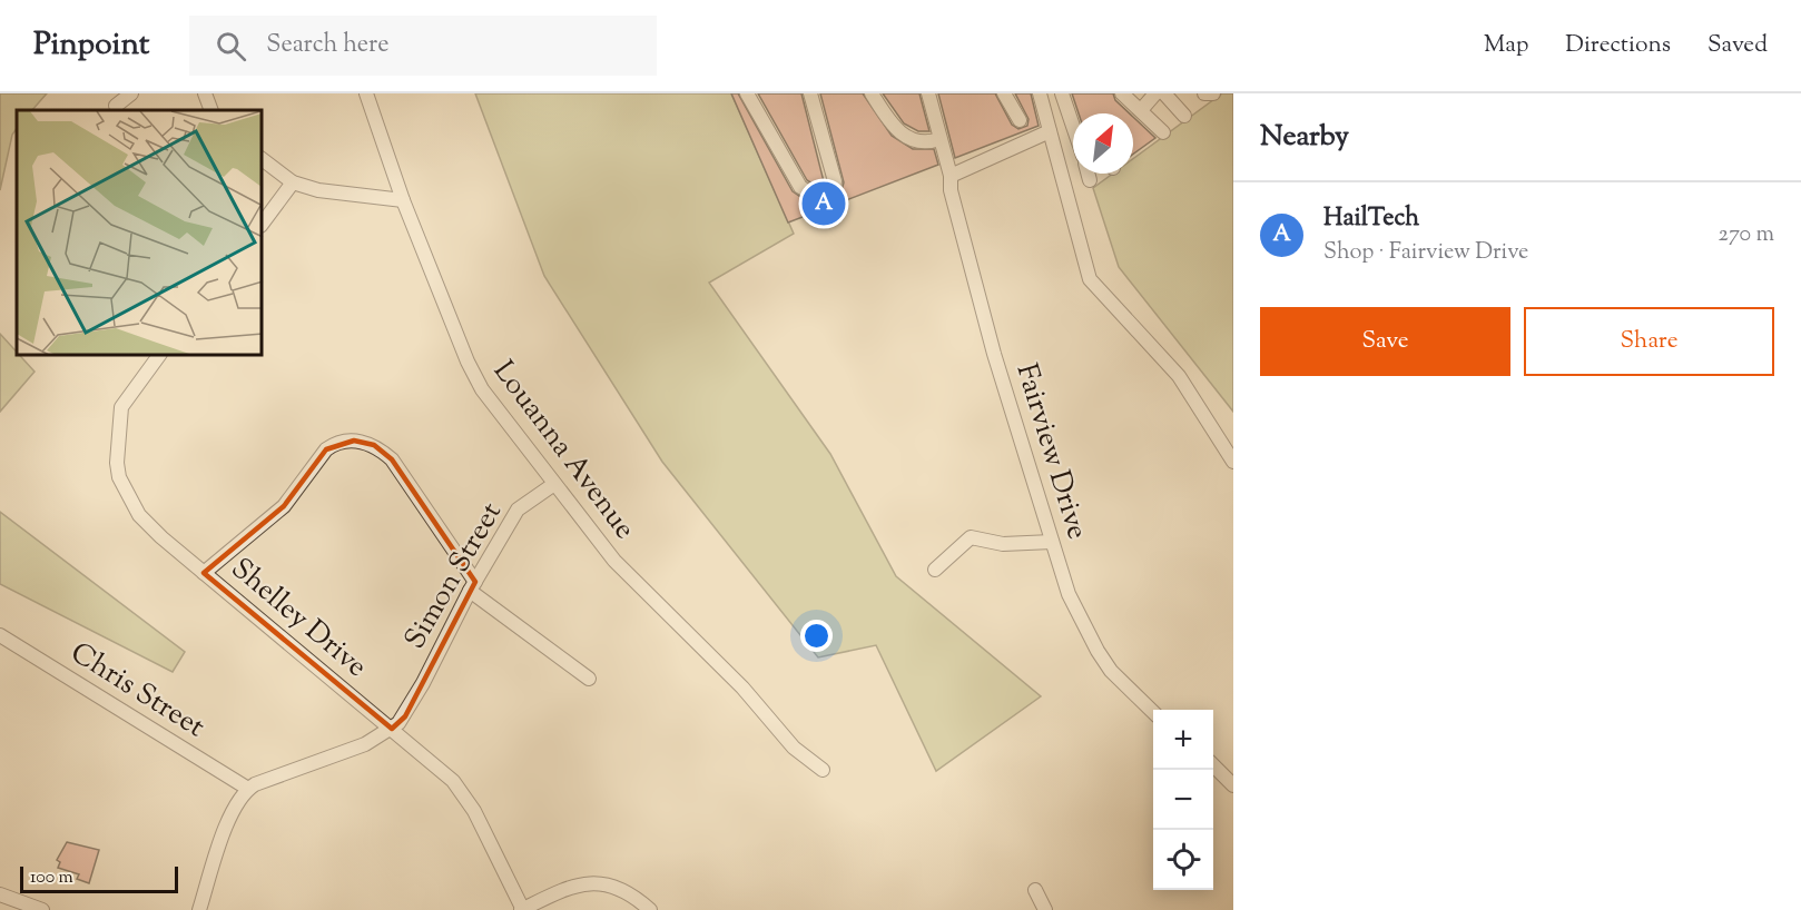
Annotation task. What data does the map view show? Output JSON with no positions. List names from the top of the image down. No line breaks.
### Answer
{"streets":{"street":["Louanna Avenue","Fairview Drive","Simon Street","Shelley Drive","Chris Street"]},"crossings":[["Louanna Avenue","Simon Street"],["Simon Street","Shelley Drive"],["Simon Street","Chris Street"]],"scale_bar":"100 m","north":"top right","page":{"header":"Pinpoint","search":"Search here","nav":["Map","Directions","Saved"],"heading":"Nearby","pins":"A","list":[{"mark":"A","name":"HailTech","note":"Shop · Fairview Drive","value":"270 m"}],"buttons":["Save","Share"],"map_buttons":["+","−"],"scale":"100 m"}}
